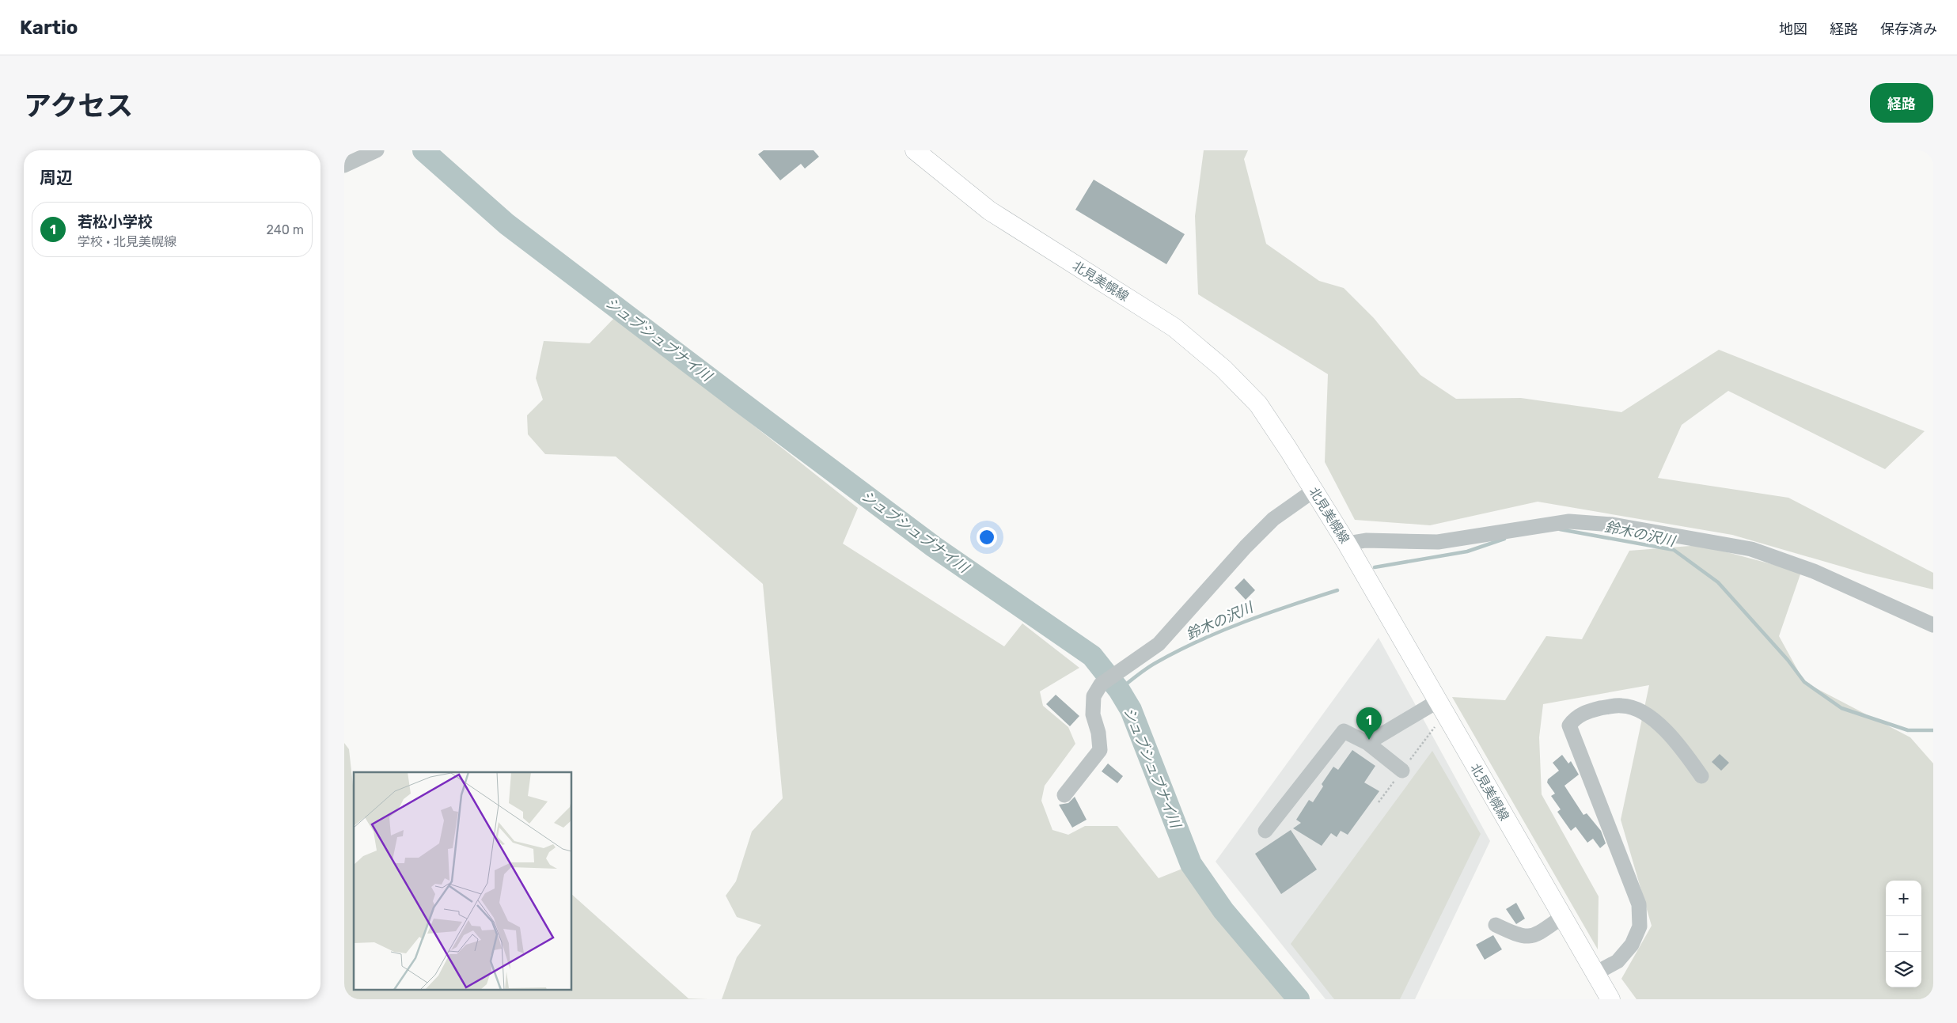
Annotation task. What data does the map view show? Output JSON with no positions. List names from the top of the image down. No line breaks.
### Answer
{"streets":{"main road":["北見美幌線"]},"water":["シュブシュブナイ川","鈴木の沢川"],"page":{"header":"Kartio","nav":["地図","経路","保存済み"],"title":"アクセス","buttons":"経路","heading":"周辺","list":[{"mark":"1","name":"若松小学校","note":"学校 · 北見美幌線","value":"240 m"}],"pins":"1","map_buttons":["+","−"]}}
